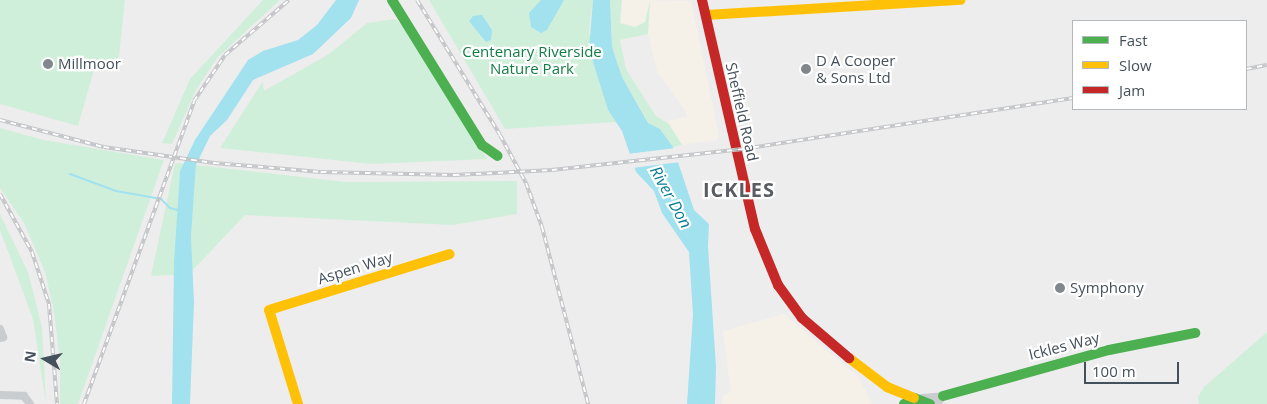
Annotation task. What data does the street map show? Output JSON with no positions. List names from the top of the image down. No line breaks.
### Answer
{"streets":{"street":["Sheffield Road","Aspen Way","Ickles Way"]},"crossings":[["Sheffield Road","Ickles Way"]],"districts":["ICKLES"],"water":["River Don"],"parks":["Centenary Riverside Nature Park"],"places":["Millmoor","D A Cooper & Sons Ltd","Symphony"],"legend":["Fast","Slow","Jam"],"scale_bar":"100 m","north":"left"}
